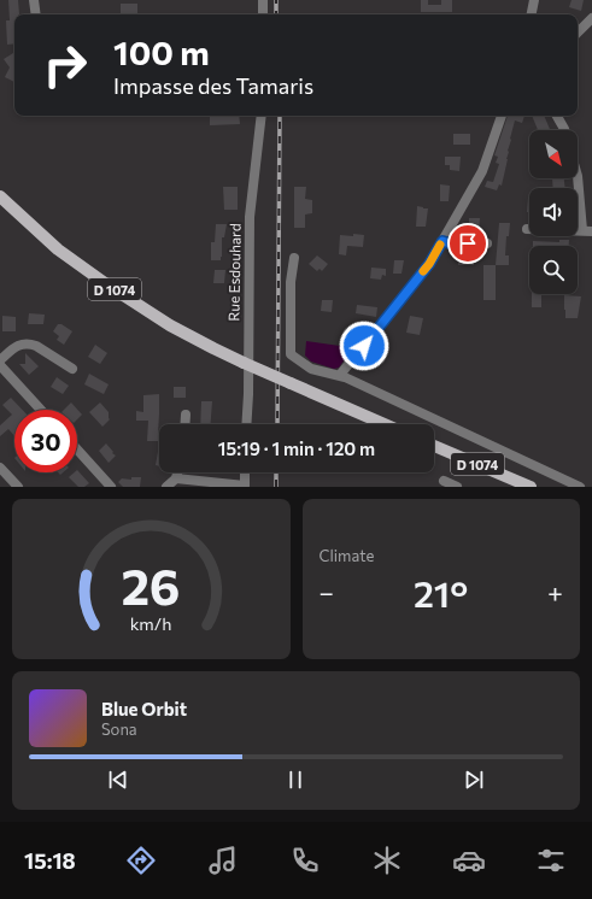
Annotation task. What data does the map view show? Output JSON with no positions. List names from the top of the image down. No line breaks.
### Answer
{"streets":{"main road":["D 1074"],"street":["Rue Esdouhard"]},"north":"bottom right","page":{"turn":["100 m","Impasse des Tamaris"],"limit":"30","trip":"15:19 · 1 min · 120 m","tile":"Climate","heat":["−","21°","+"],"song":["Blue Orbit","Sona"],"tabs":"15:18","gauge":["26","km/h"]}}
